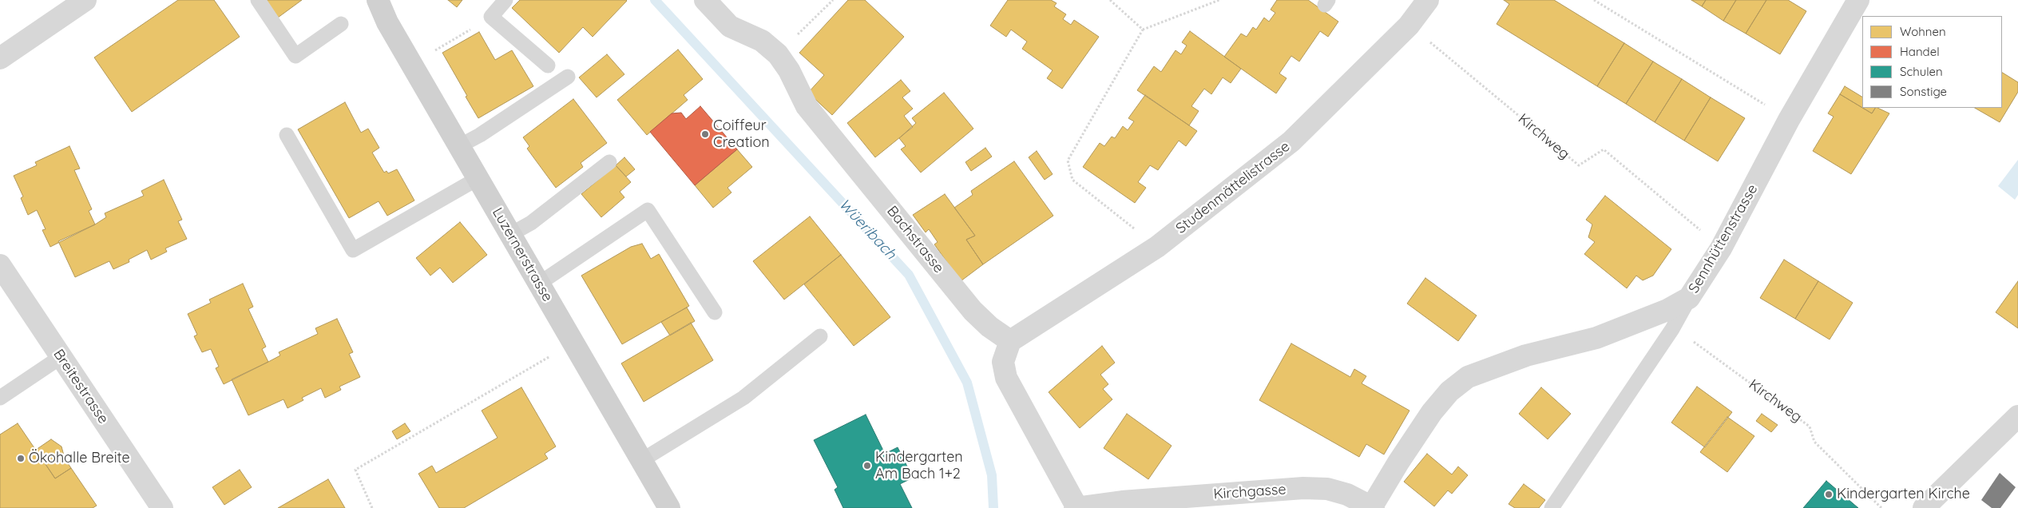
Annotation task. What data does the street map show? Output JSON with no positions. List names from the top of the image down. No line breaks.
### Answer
{"streets":{"main road":["Luzernerstrasse"],"street":["Studenmättelistrasse","Sennhüttenstrasse","Bachstrasse","Breitestrasse","Kirchgasse"],"path":["Kirchweg"]},"crossings":[["Kirchweg","Sennhüttenstrasse"],["Studenmättelistrasse","Bachstrasse"],["Sennhüttenstrasse","Kirchgasse"]],"water":["Wüeribach"],"places":["Coiffeur Creation","Ökohalle Breite","Kindergarten Am Bach 1+2","Kindergarten Kirche"],"legend":["Wohnen","Handel","Schulen","Sonstige"]}
